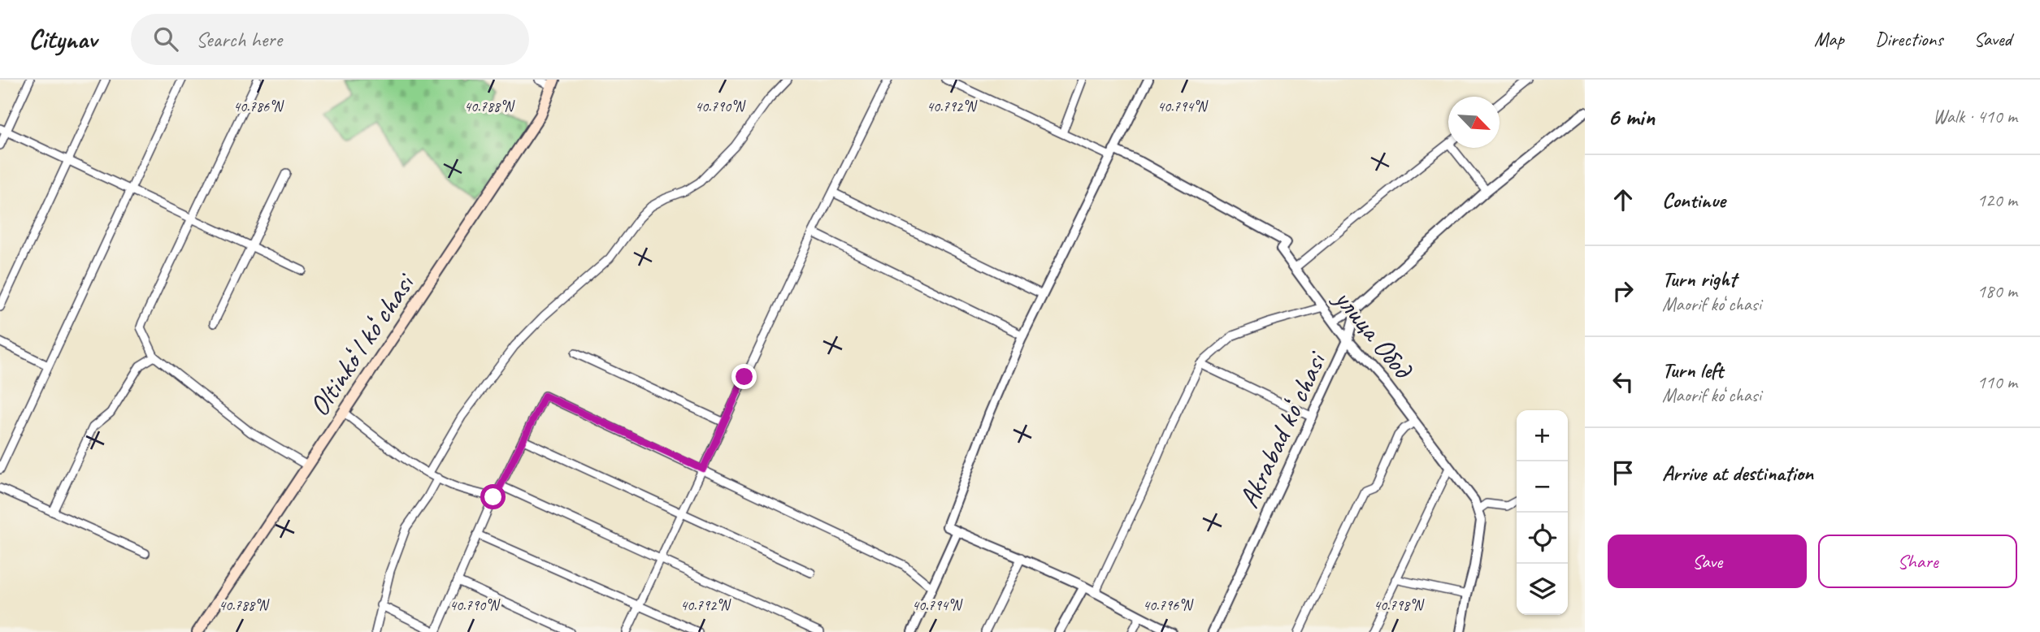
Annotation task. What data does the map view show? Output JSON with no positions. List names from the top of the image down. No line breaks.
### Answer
{"streets":{"main road":["Oltinkoʻl koʻchasi"],"street":["улица Обод","Akrabad koʻchasi"]},"crossings":[["улица Обод","Akrabad koʻchasi"]],"north":"bottom right","page":{"header":"Citynav","search":"Search here","nav":["Map","Directions","Saved"],"heading":["6 min","Walk · 410 m"],"list":[["Continue","120 m"],["Turn right","Maorif koʻchasi","180 m"],["Turn left","Maorif koʻchasi","110 m"],"Arrive at destination"],"map_buttons":["+","−"],"buttons":["Save","Share"]},"coordinates":["40.786°N","40.788°N","40.790°N","40.792°N","40.794°N","40.796°N","40.798°N"]}
